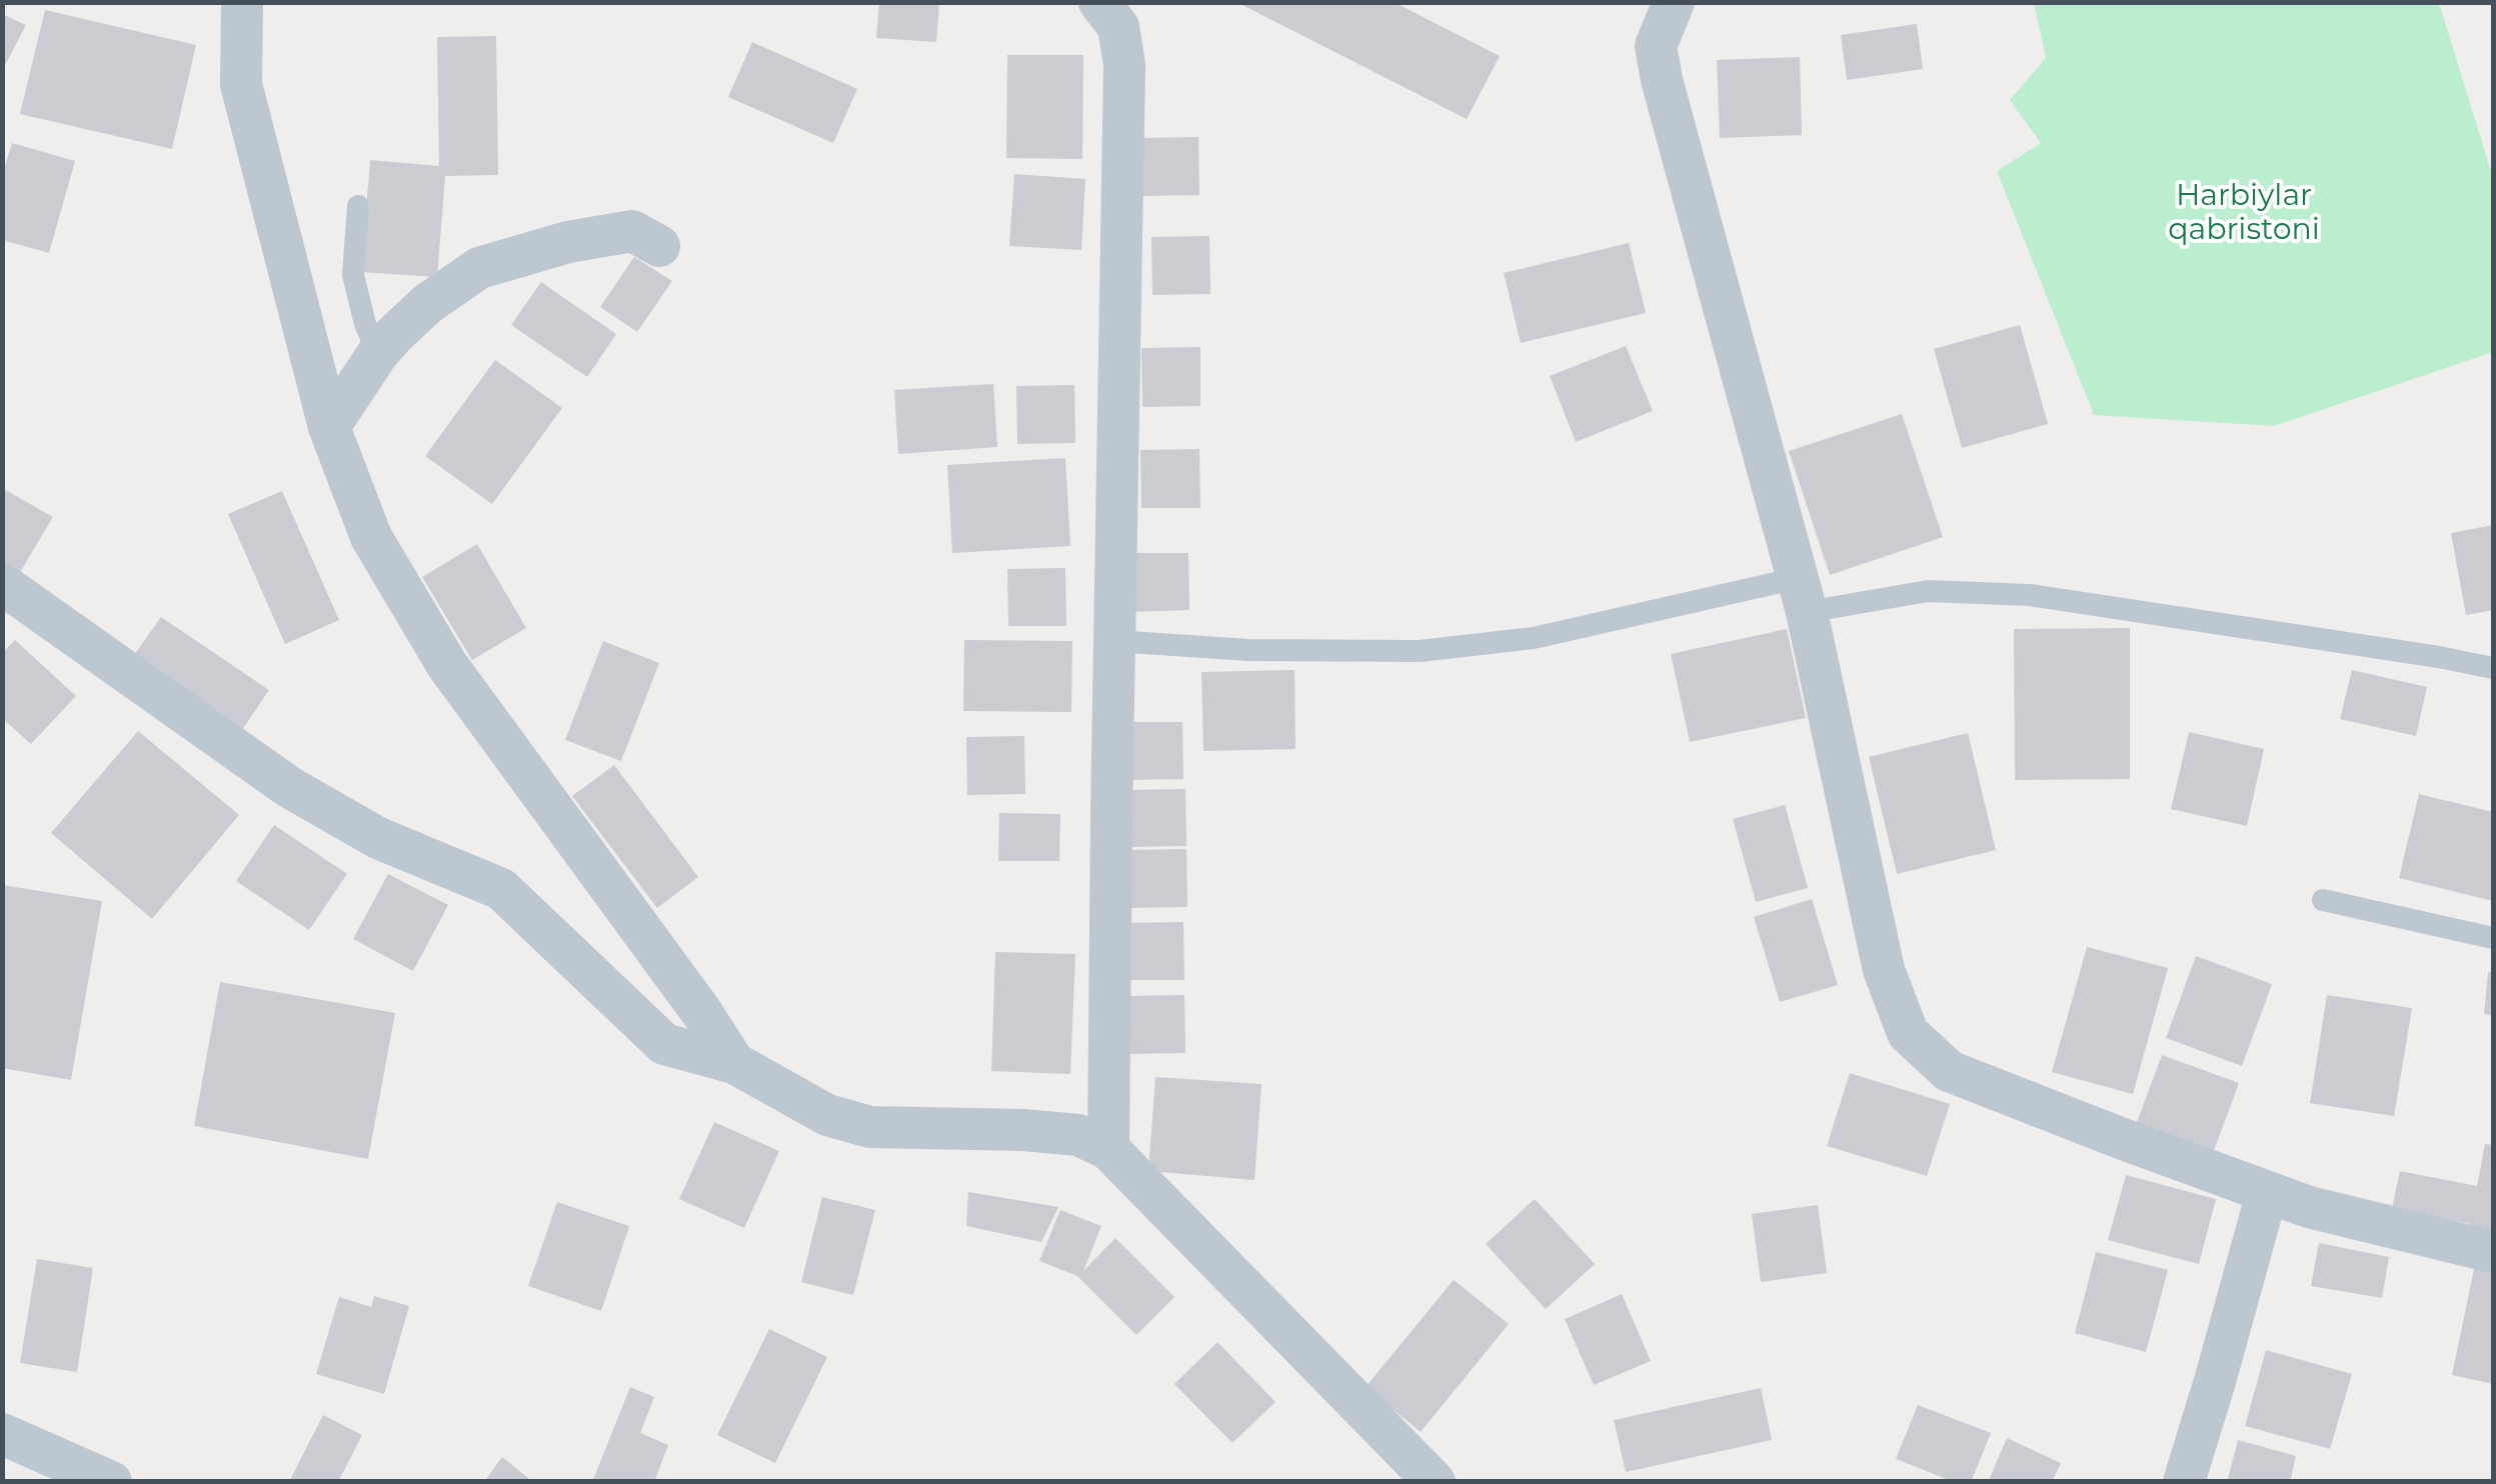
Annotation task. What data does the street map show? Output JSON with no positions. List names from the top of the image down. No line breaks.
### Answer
{"parks":["Harbiylar qabristoni"]}
